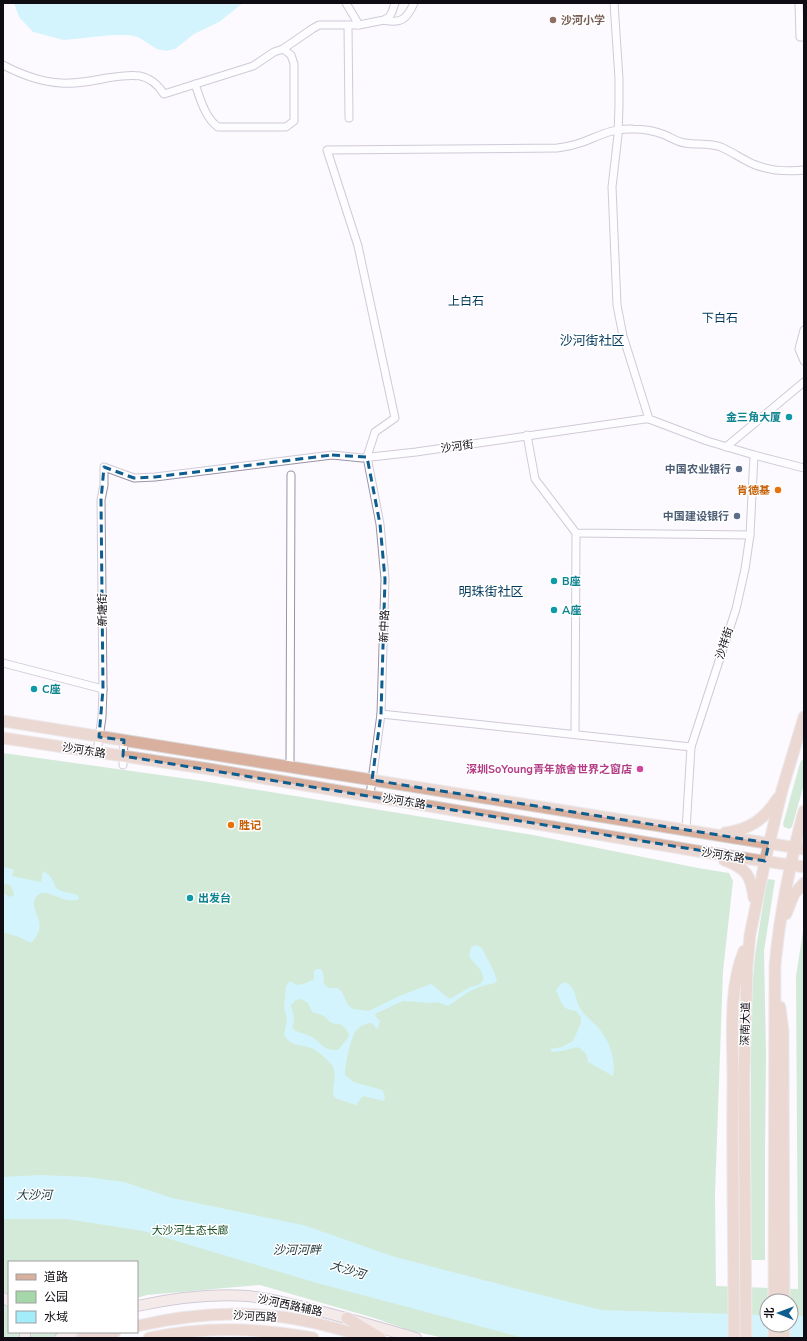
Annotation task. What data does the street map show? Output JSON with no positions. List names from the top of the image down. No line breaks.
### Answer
{"streets":{"main road":["沙河东路","深南大道","沙河西路辅路","沙河西路"],"street":["沙河街","新塘街","新中路","沙祥街"]},"crossings":[["沙河街","新塘街"],["沙河街","新中路"],["沙河街","沙祥街"],["新塘街","沙河东路"],["新中路","沙河东路"],["沙祥街","沙河东路"],["沙河东路","深南大道"]],"districts":["上白石","下白石","沙河街社区","明珠街社区"],"water":["大沙河","沙河河畔"],"parks":["大沙河生态长廊"],"places":["沙河小学","金三角大厦","中国农业银行","肯德基","中国建设银行","B座","A座","C座","深圳SoYoung青年旅舍世界之窗店","胜记","出发台"],"legend":["道路","公园","水域"],"north":"left"}
